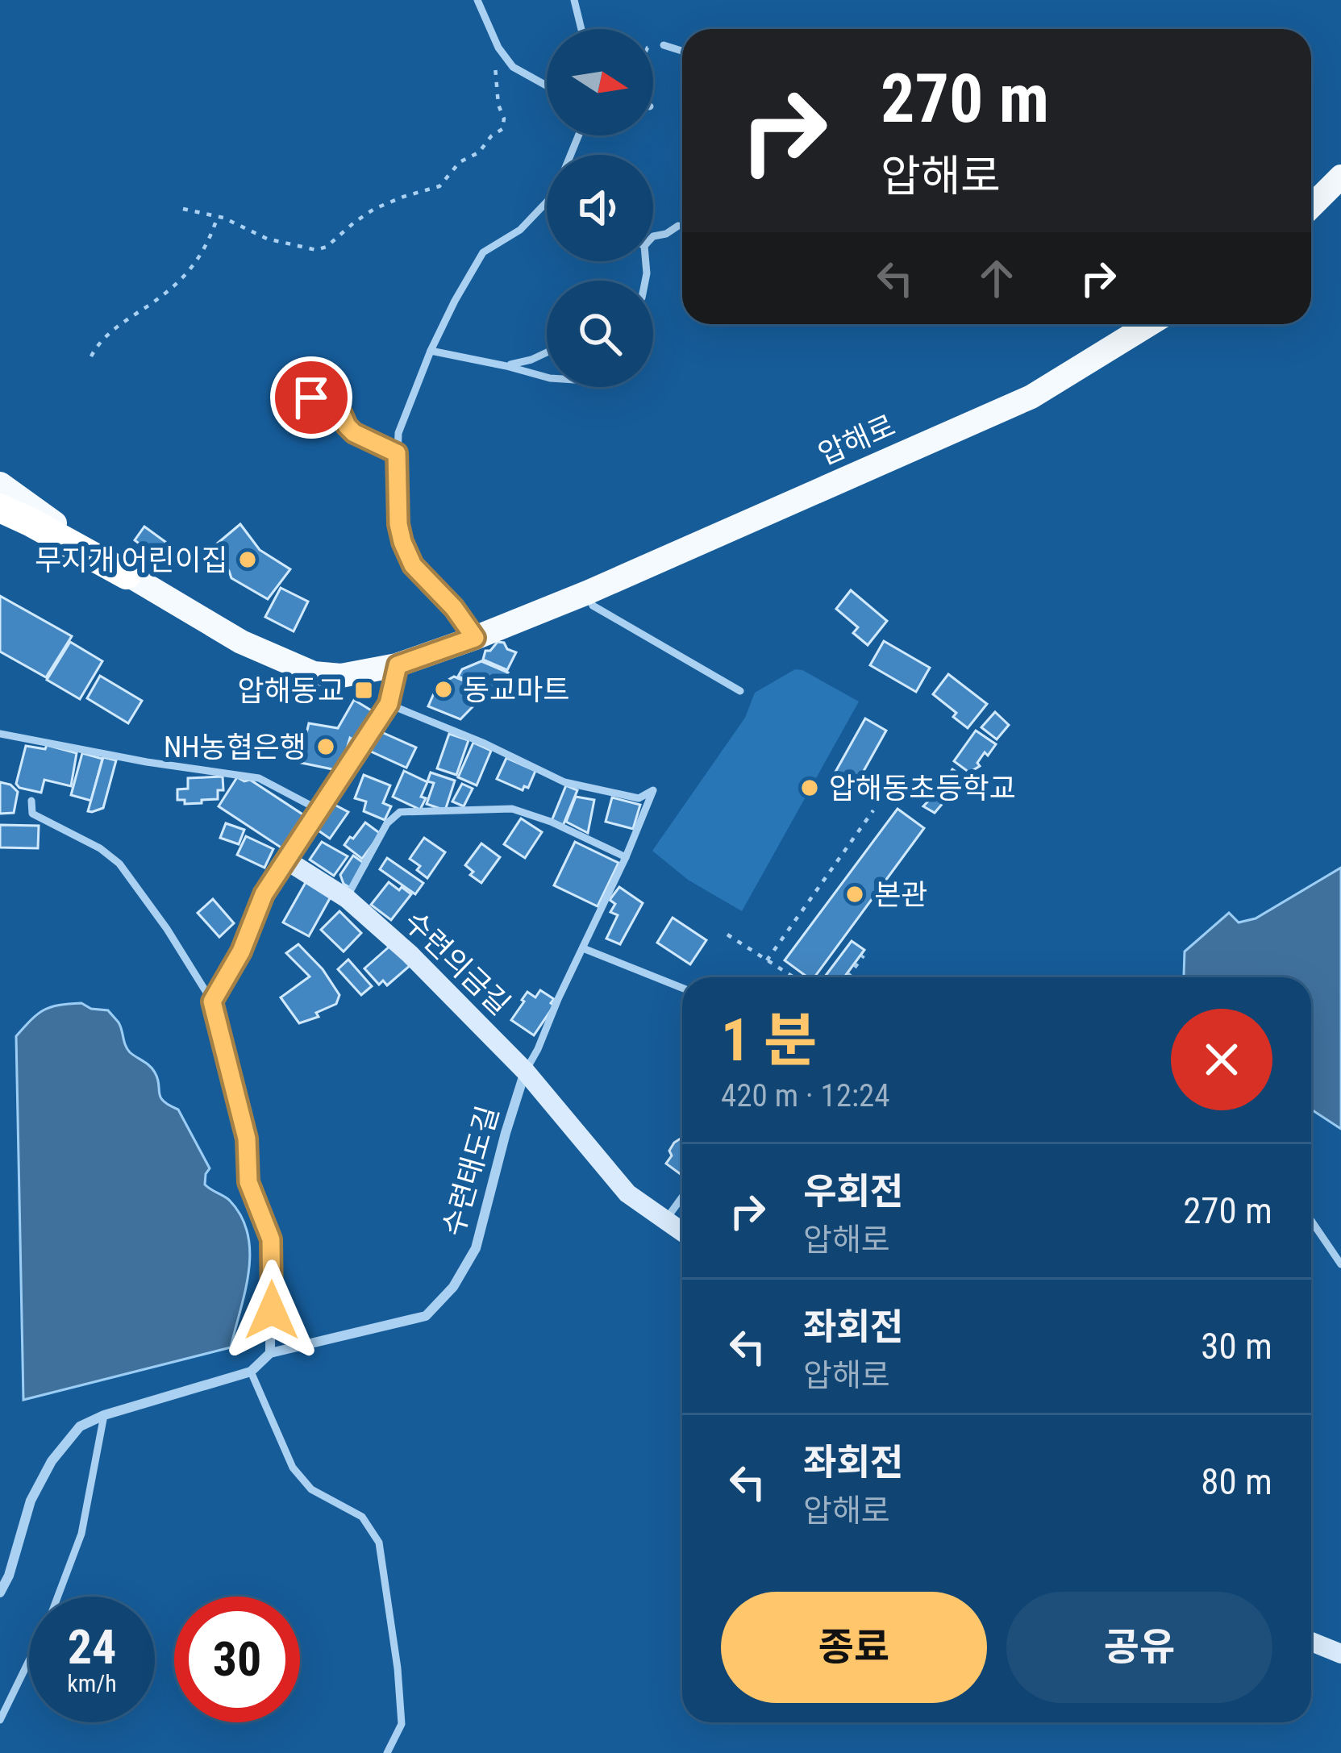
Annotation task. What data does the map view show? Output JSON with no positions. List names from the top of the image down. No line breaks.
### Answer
{"streets":{"main road":["압해로"],"street":["수련의금길","수련태도길"]},"crossings":[["수련의금길","수련태도길"]],"places":{"other":["무지개 어린이집","동교마트","NH농협은행","압해동초등학교","본관"],"transit":["압해동교"]},"north":"right","page":{"turn":["270 m","압해로"],"heading":["1 분","420 m · 12:24"],"list":[{"name":"우회전","note":"압해로","value":"270 m"},{"name":"좌회전","note":"압해로","value":"30 m"},{"name":"좌회전","note":"압해로","value":"80 m"}],"buttons":["종료","공유"],"speed":"24 km/h","limit":"30"}}
